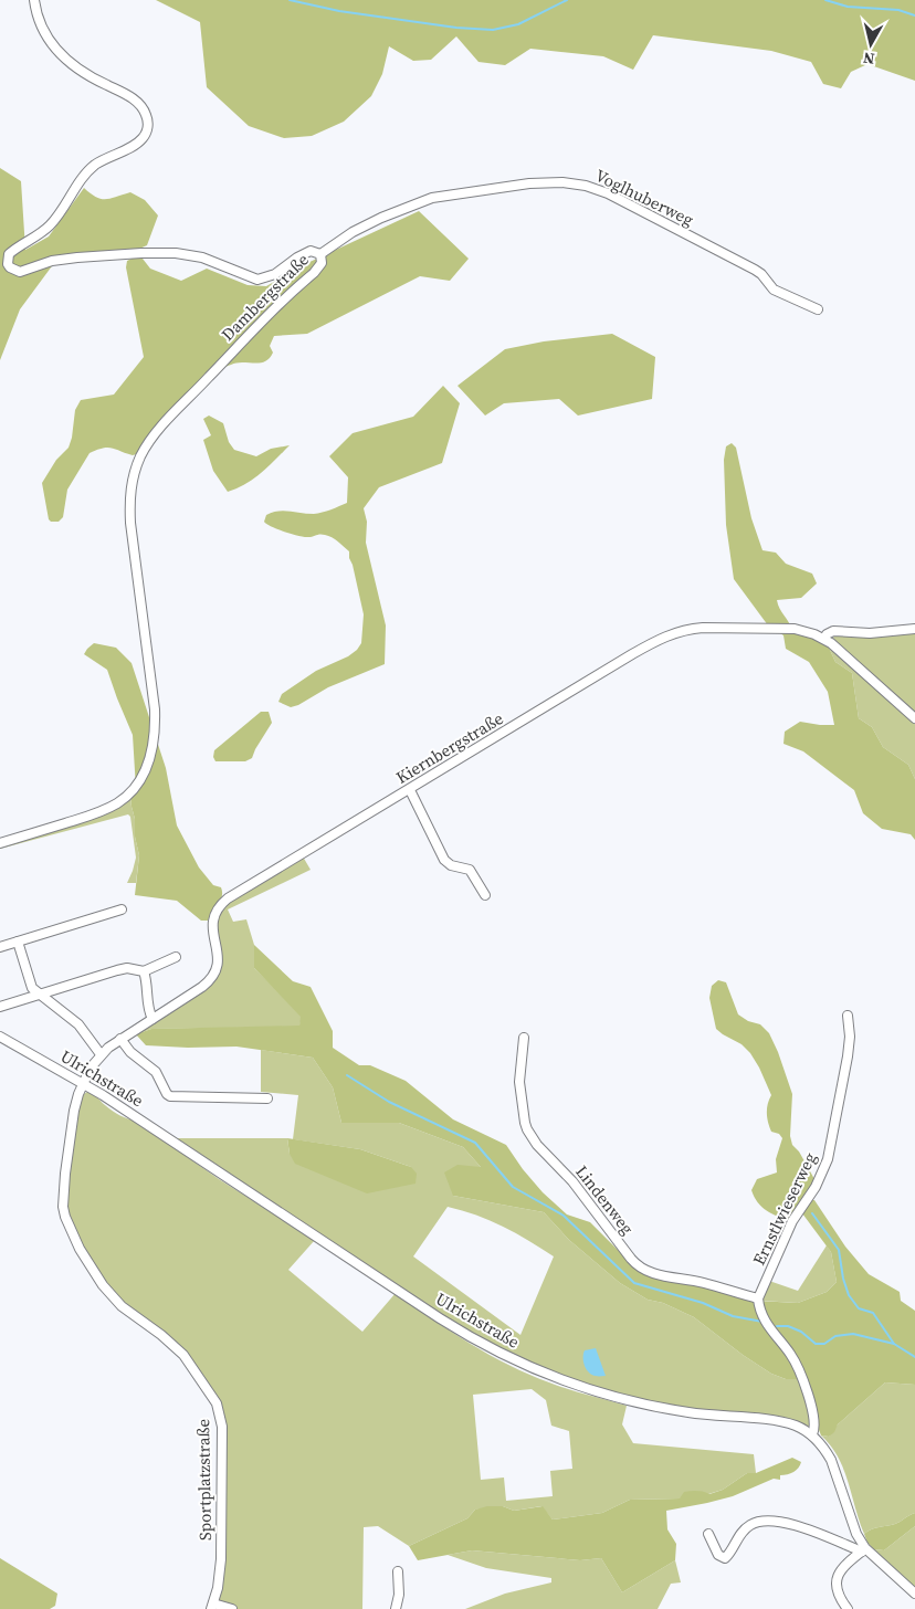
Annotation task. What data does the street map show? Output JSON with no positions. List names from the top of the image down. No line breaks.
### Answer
{"streets":{"street":["Voglhuberweg","Dambergstraße","Kiernbergstraße","Ulrichstraße","Lindenweg","Ernstlwieserweg","Sportplatzstraße"]},"crossings":[["Voglhuberweg","Dambergstraße"],["Kiernbergstraße","Ulrichstraße"],["Kiernbergstraße","Sportplatzstraße"],["Ulrichstraße","Sportplatzstraße"],["Lindenweg","Ernstlwieserweg"]],"north":"bottom"}
